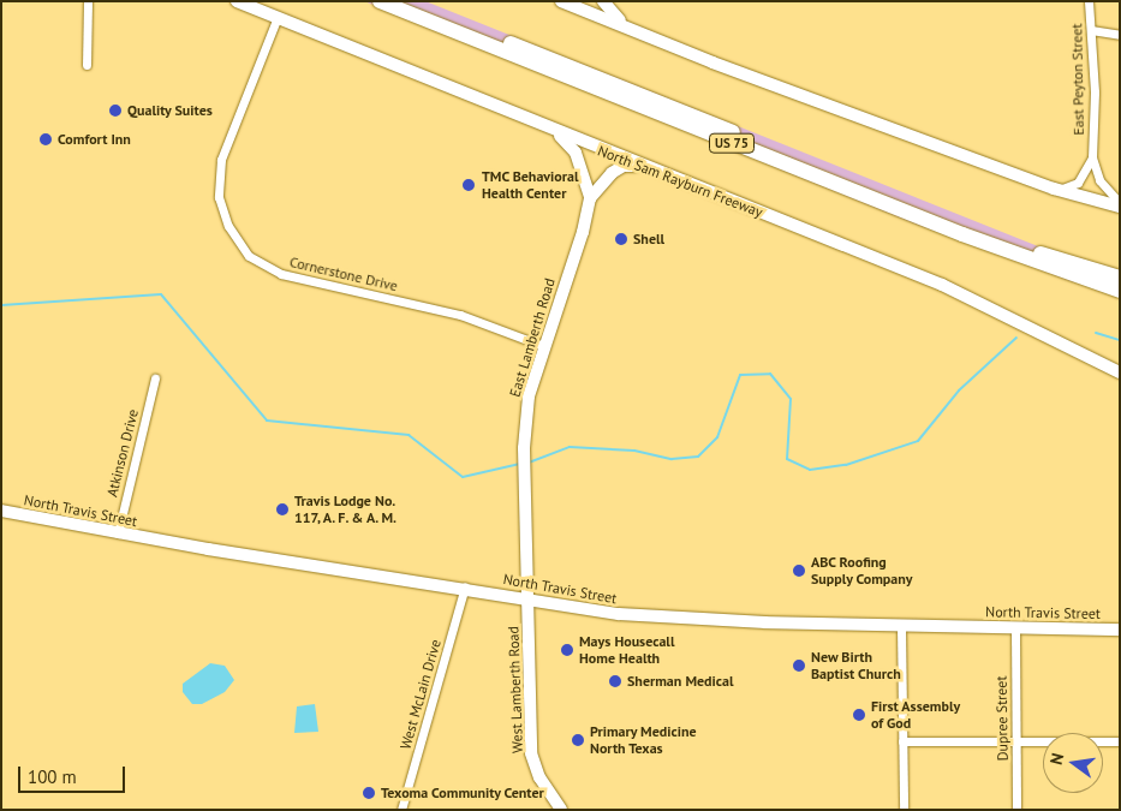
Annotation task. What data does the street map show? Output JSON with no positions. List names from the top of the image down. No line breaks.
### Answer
{"streets":{"highway":["US 75"],"main road":["North Sam Rayburn Freeway","East Lamberth Road","North Travis Street","West Lamberth Road"],"street":["East Peyton Street","Cornerstone Drive","Atkinson Drive","West McLain Drive","Dupree Street"]},"crossings":[["North Sam Rayburn Freeway","Cornerstone Drive"],["Cornerstone Drive","East Lamberth Road"],["East Lamberth Road","North Travis Street"],["East Lamberth Road","West Lamberth Road"],["Atkinson Drive","North Travis Street"],["North Travis Street","West Lamberth Road"],["North Travis Street","West McLain Drive"],["North Travis Street","Dupree Street"]],"places":["Quality Suites","Comfort Inn","TMC Behavioral Health Center","Shell","Travis Lodge No. 117, A. F. & A. M.","ABC Roofing Supply Company","Mays Housecall Home Health","New Birth Baptist Church","Sherman Medical","First Assembly of God","Primary Medicine North Texas","Texoma Community Center"],"scale_bar":"100 m","north":"left"}
